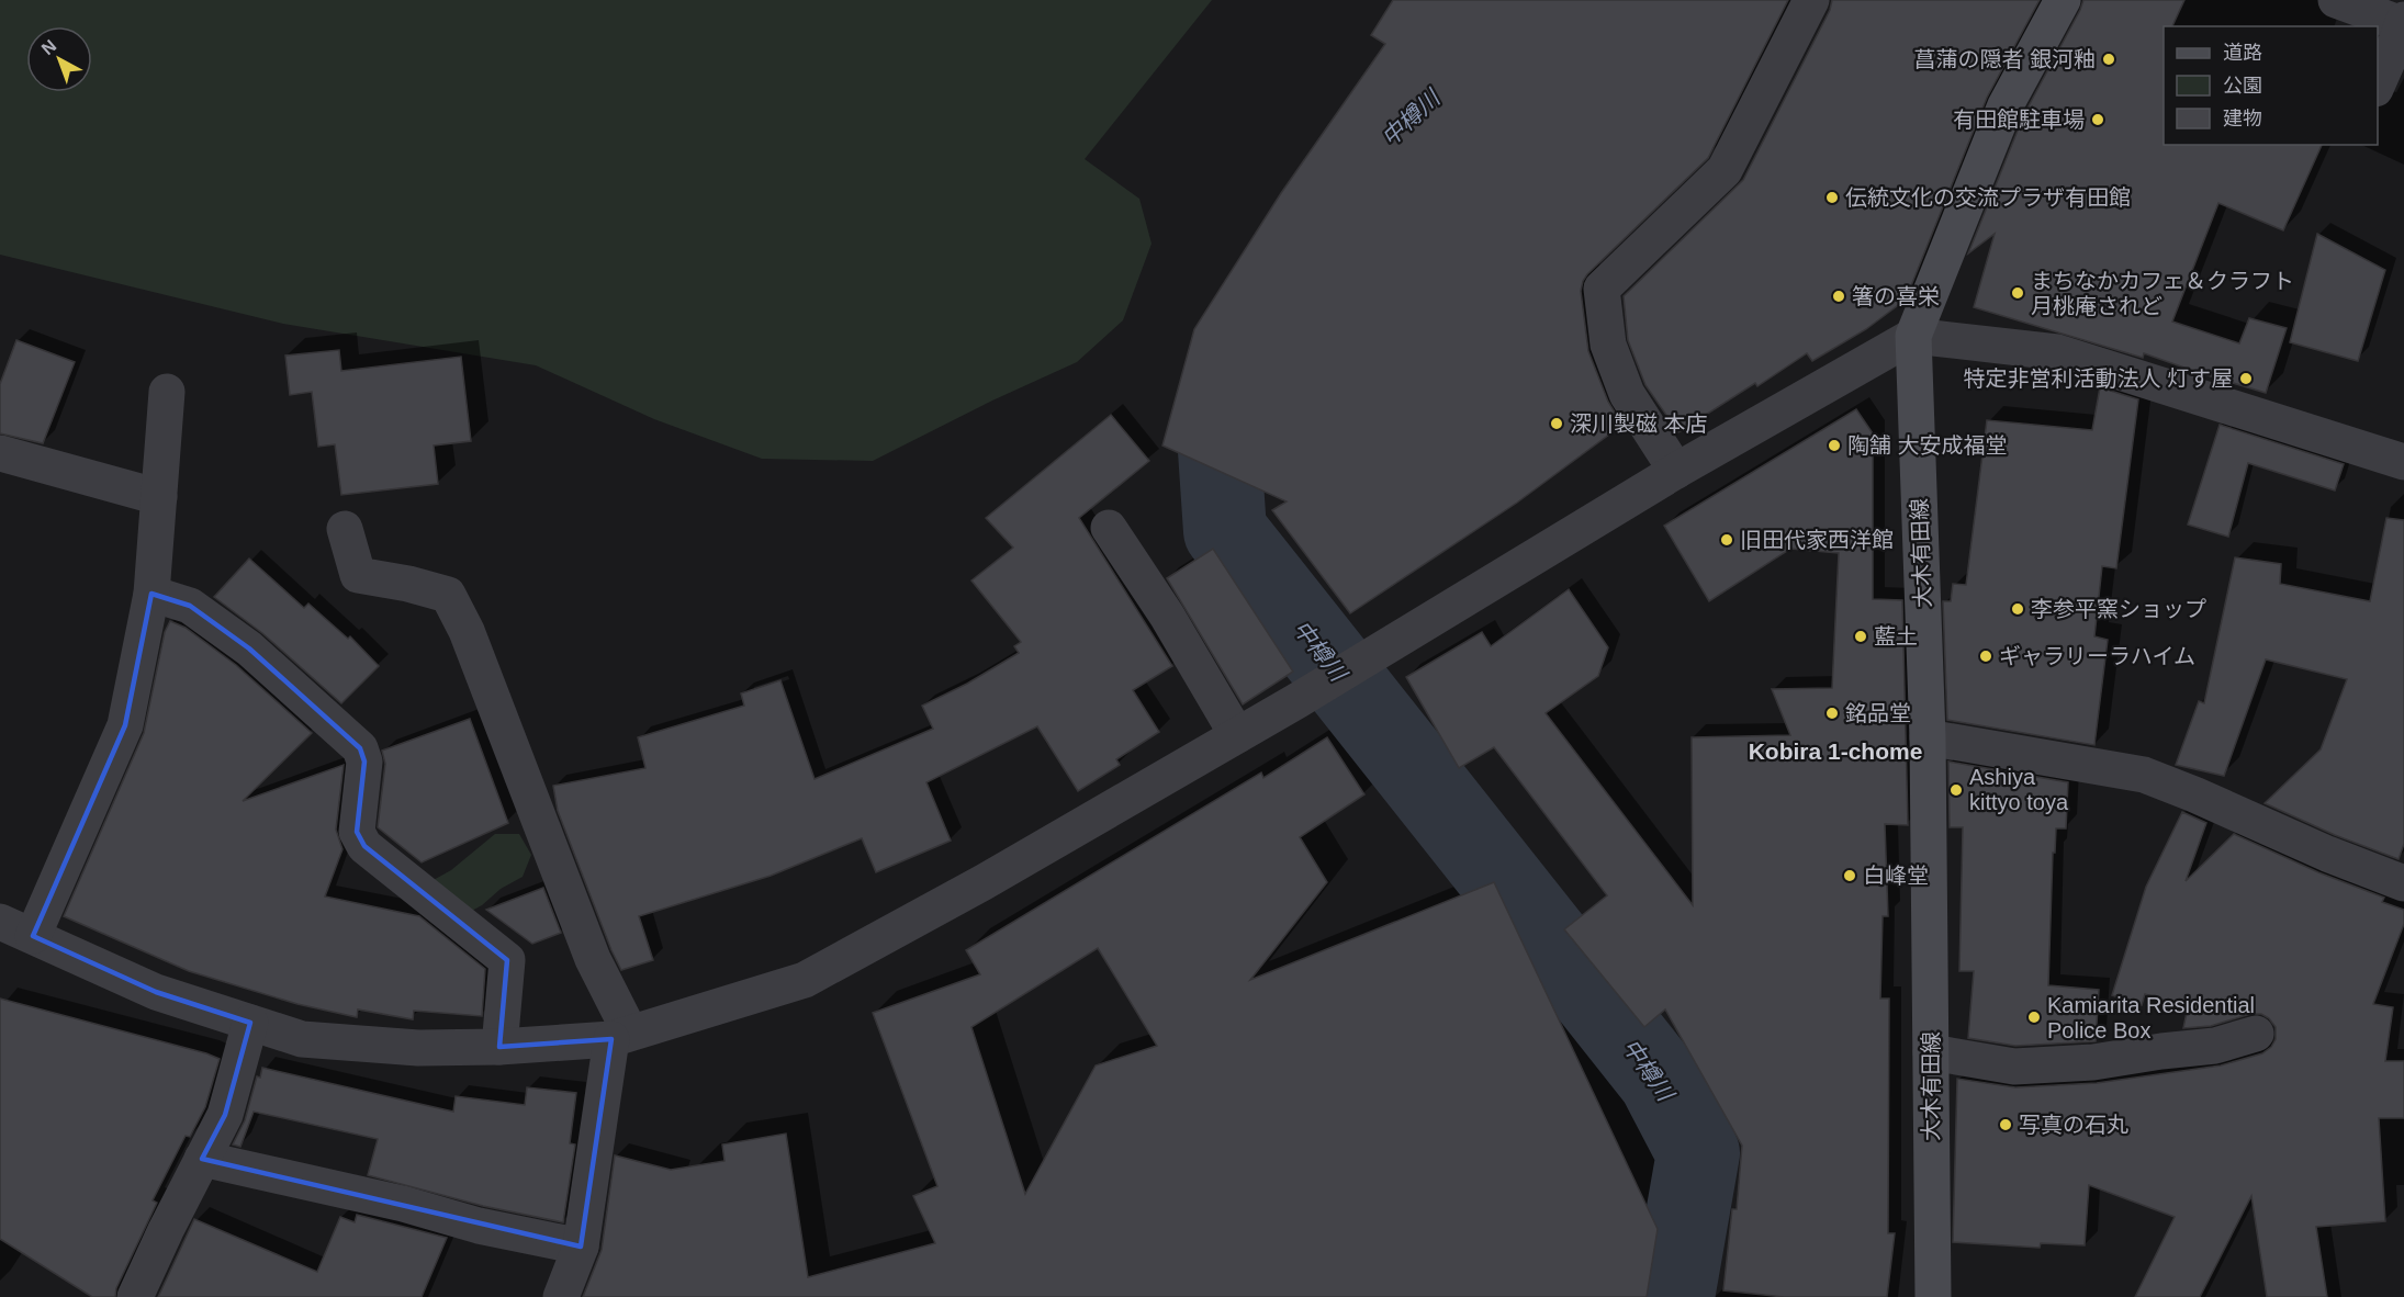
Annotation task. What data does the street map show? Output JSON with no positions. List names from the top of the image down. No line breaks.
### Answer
{"streets":{"main road":["大木有田線"]},"districts":["Kobira 1-chome"],"water":["中樽川"],"places":["菖蒲の隠者 銀河釉","有田館駐車場","伝統文化の交流プラザ有田館","まちなかカフェ＆クラフト 月桃庵されど","箸の喜栄","特定非営利活動法人 灯す屋","深川製磁 本店","陶舗 大安成福堂","旧田代家西洋館","李参平窯ショップ","藍土","ギャラリーラハイム","銘品堂","Ashiya kittyo toya","白峰堂","Kamiarita Residential Police Box","写真の石丸"],"legend":["道路","公園","建物"],"north":"top left"}
